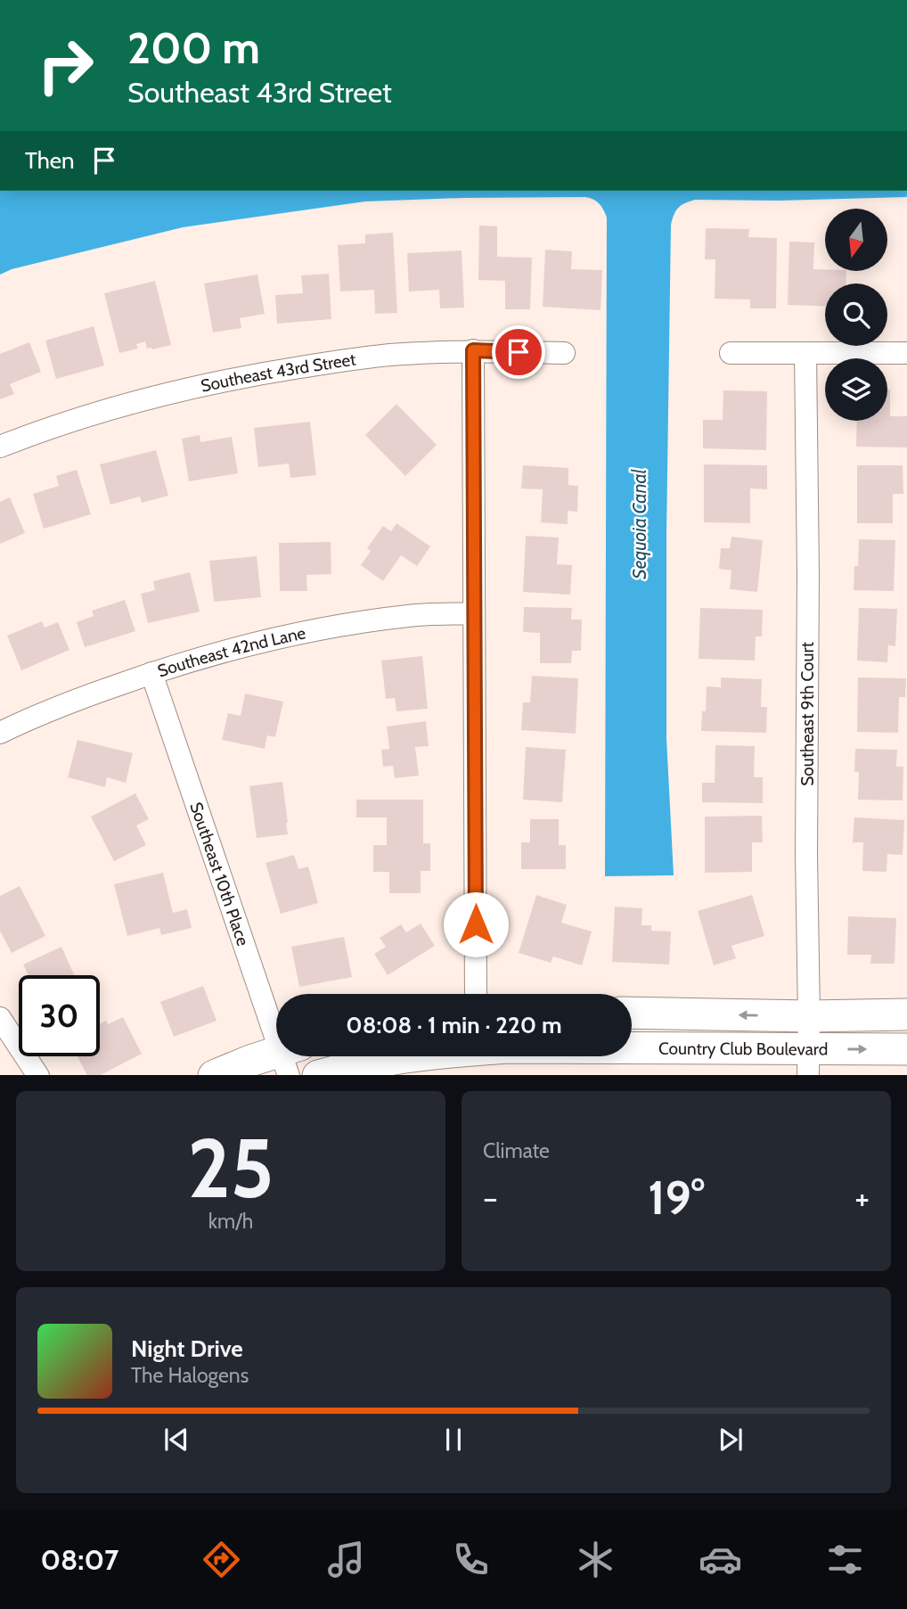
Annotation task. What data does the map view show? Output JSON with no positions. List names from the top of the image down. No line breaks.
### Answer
{"streets":{"main road":["Country Club Boulevard"],"street":["Southeast 43rd Street","Southeast 42nd Lane","Southeast 9th Court","Southeast 10th Place"]},"crossings":[["Southeast 42nd Lane","Southeast 10th Place"],["Southeast 9th Court","Country Club Boulevard"]],"water":["Sequoia Canal"],"north":"bottom","page":{"turn":["200 m","Southeast 43rd Street"],"then":"Then","limit":"30","trip":"08:08 · 1 min · 220 m","tile":[["25","km/h"],"Climate"],"heat":["−","19°","+"],"song":["Night Drive","The Halogens"],"tabs":"08:07"}}
